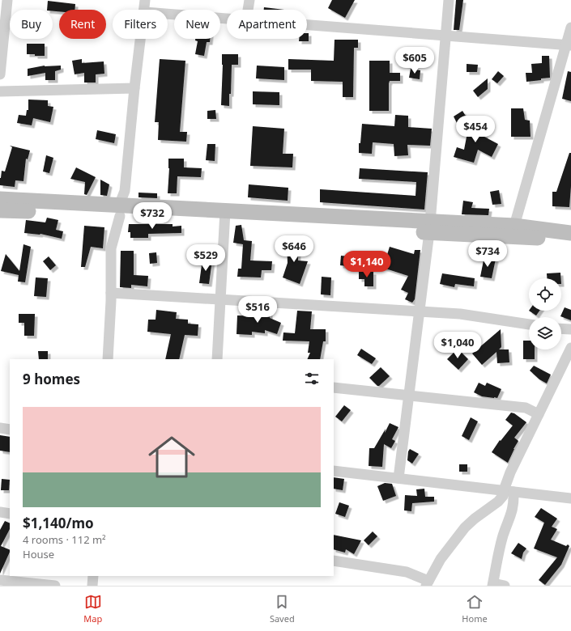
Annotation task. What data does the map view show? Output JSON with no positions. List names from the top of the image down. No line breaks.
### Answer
{"page":{"chip":["Buy","Rent","Filters","New","Apartment"],"price":["$605","$454","$732","$646","$734","$529","$1,140","$516","$1,040"],"heading":"9 homes","list":[{"name":"$1,140/mo","note":"4 rooms · 112 m² · House"}],"tabs":["Map","Saved","Home"]}}
